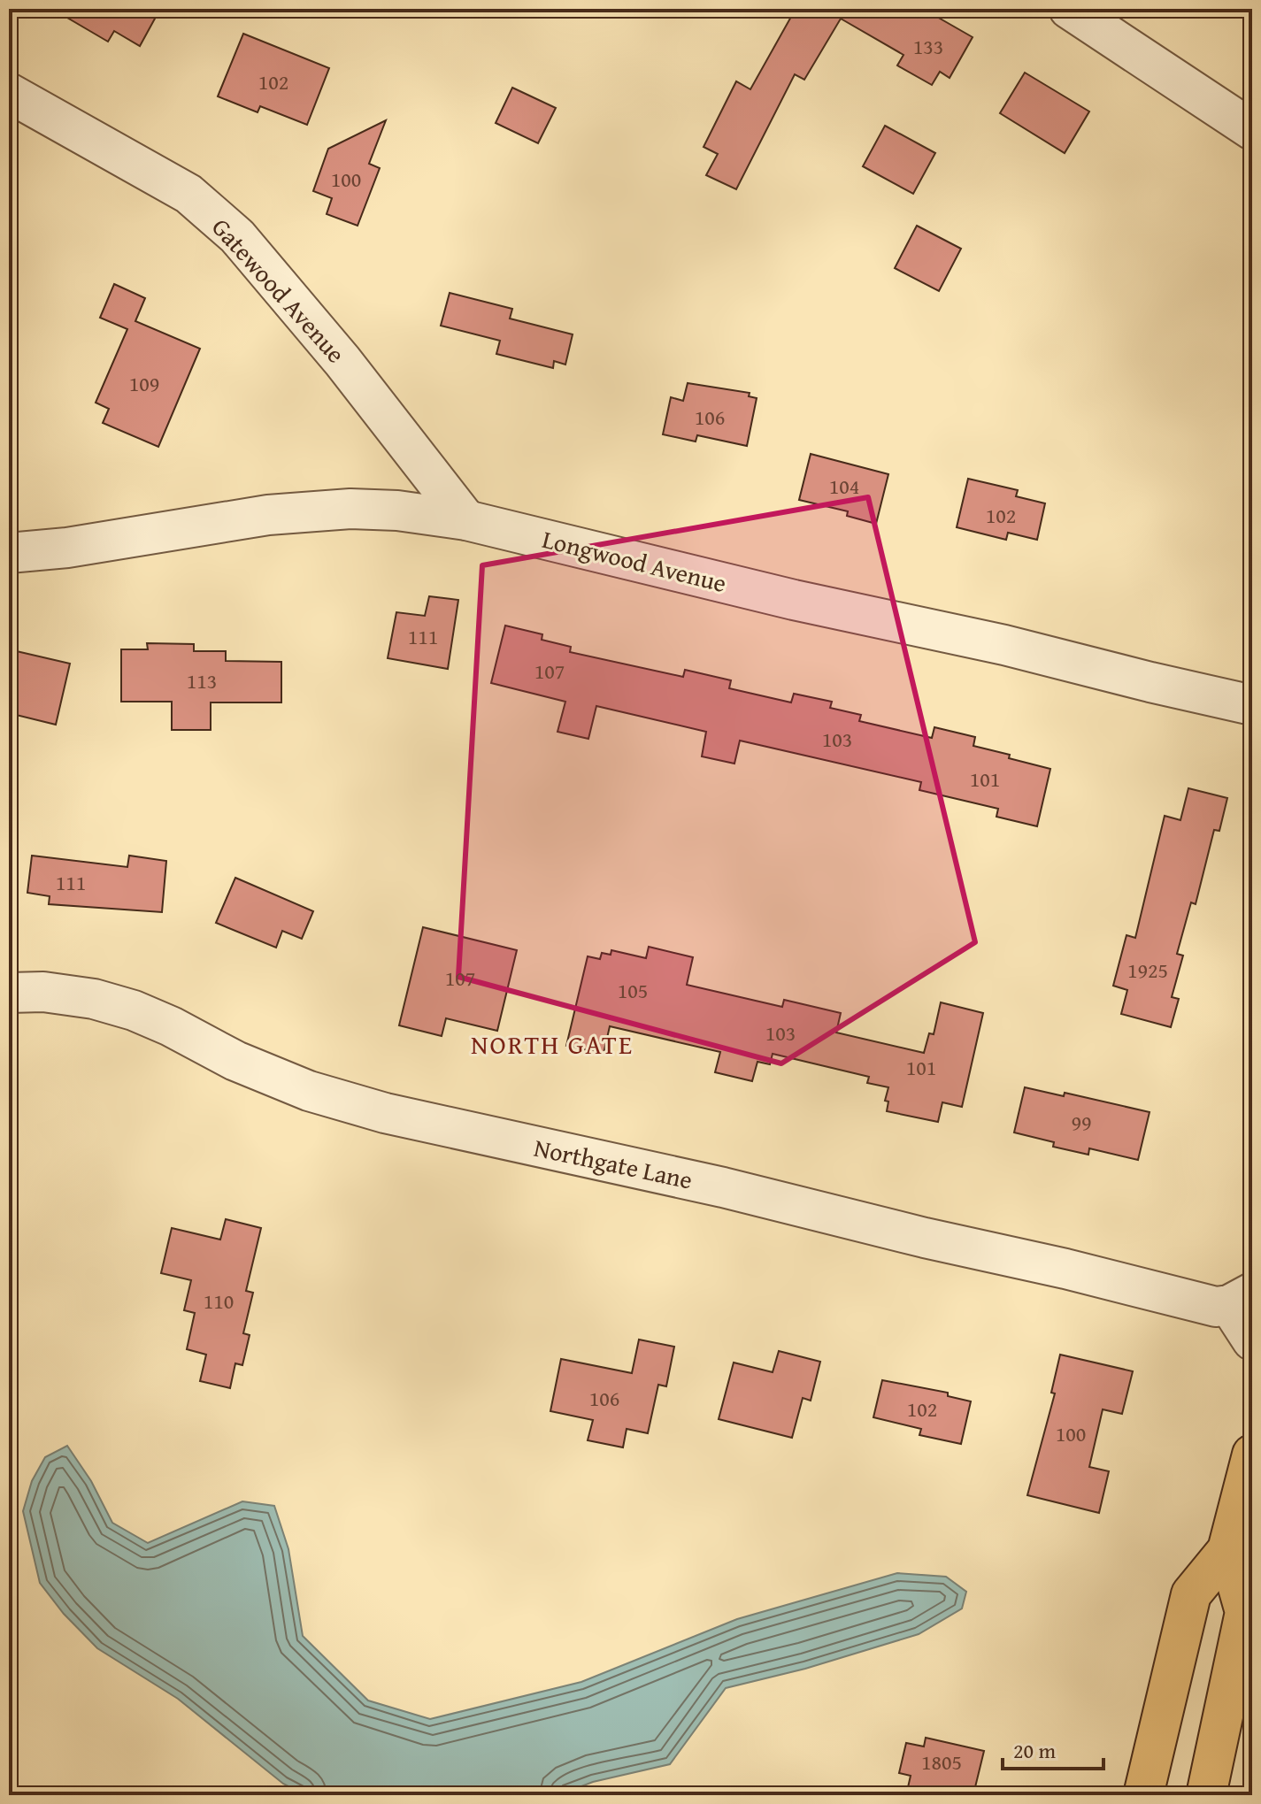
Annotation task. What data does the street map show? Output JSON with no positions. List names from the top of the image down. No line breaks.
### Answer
{"streets":{"street":["Gatewood Avenue","Longwood Avenue","Northgate Lane"]},"crossings":[["Gatewood Avenue","Longwood Avenue"]],"districts":["NORTH GATE"],"house_numbers":["133","102","100","109","106","104","102","111","107","113","103","101","111","1925","107","105","103","101","99","110","106","102","100","1805"],"scale_bar":"20 m"}
